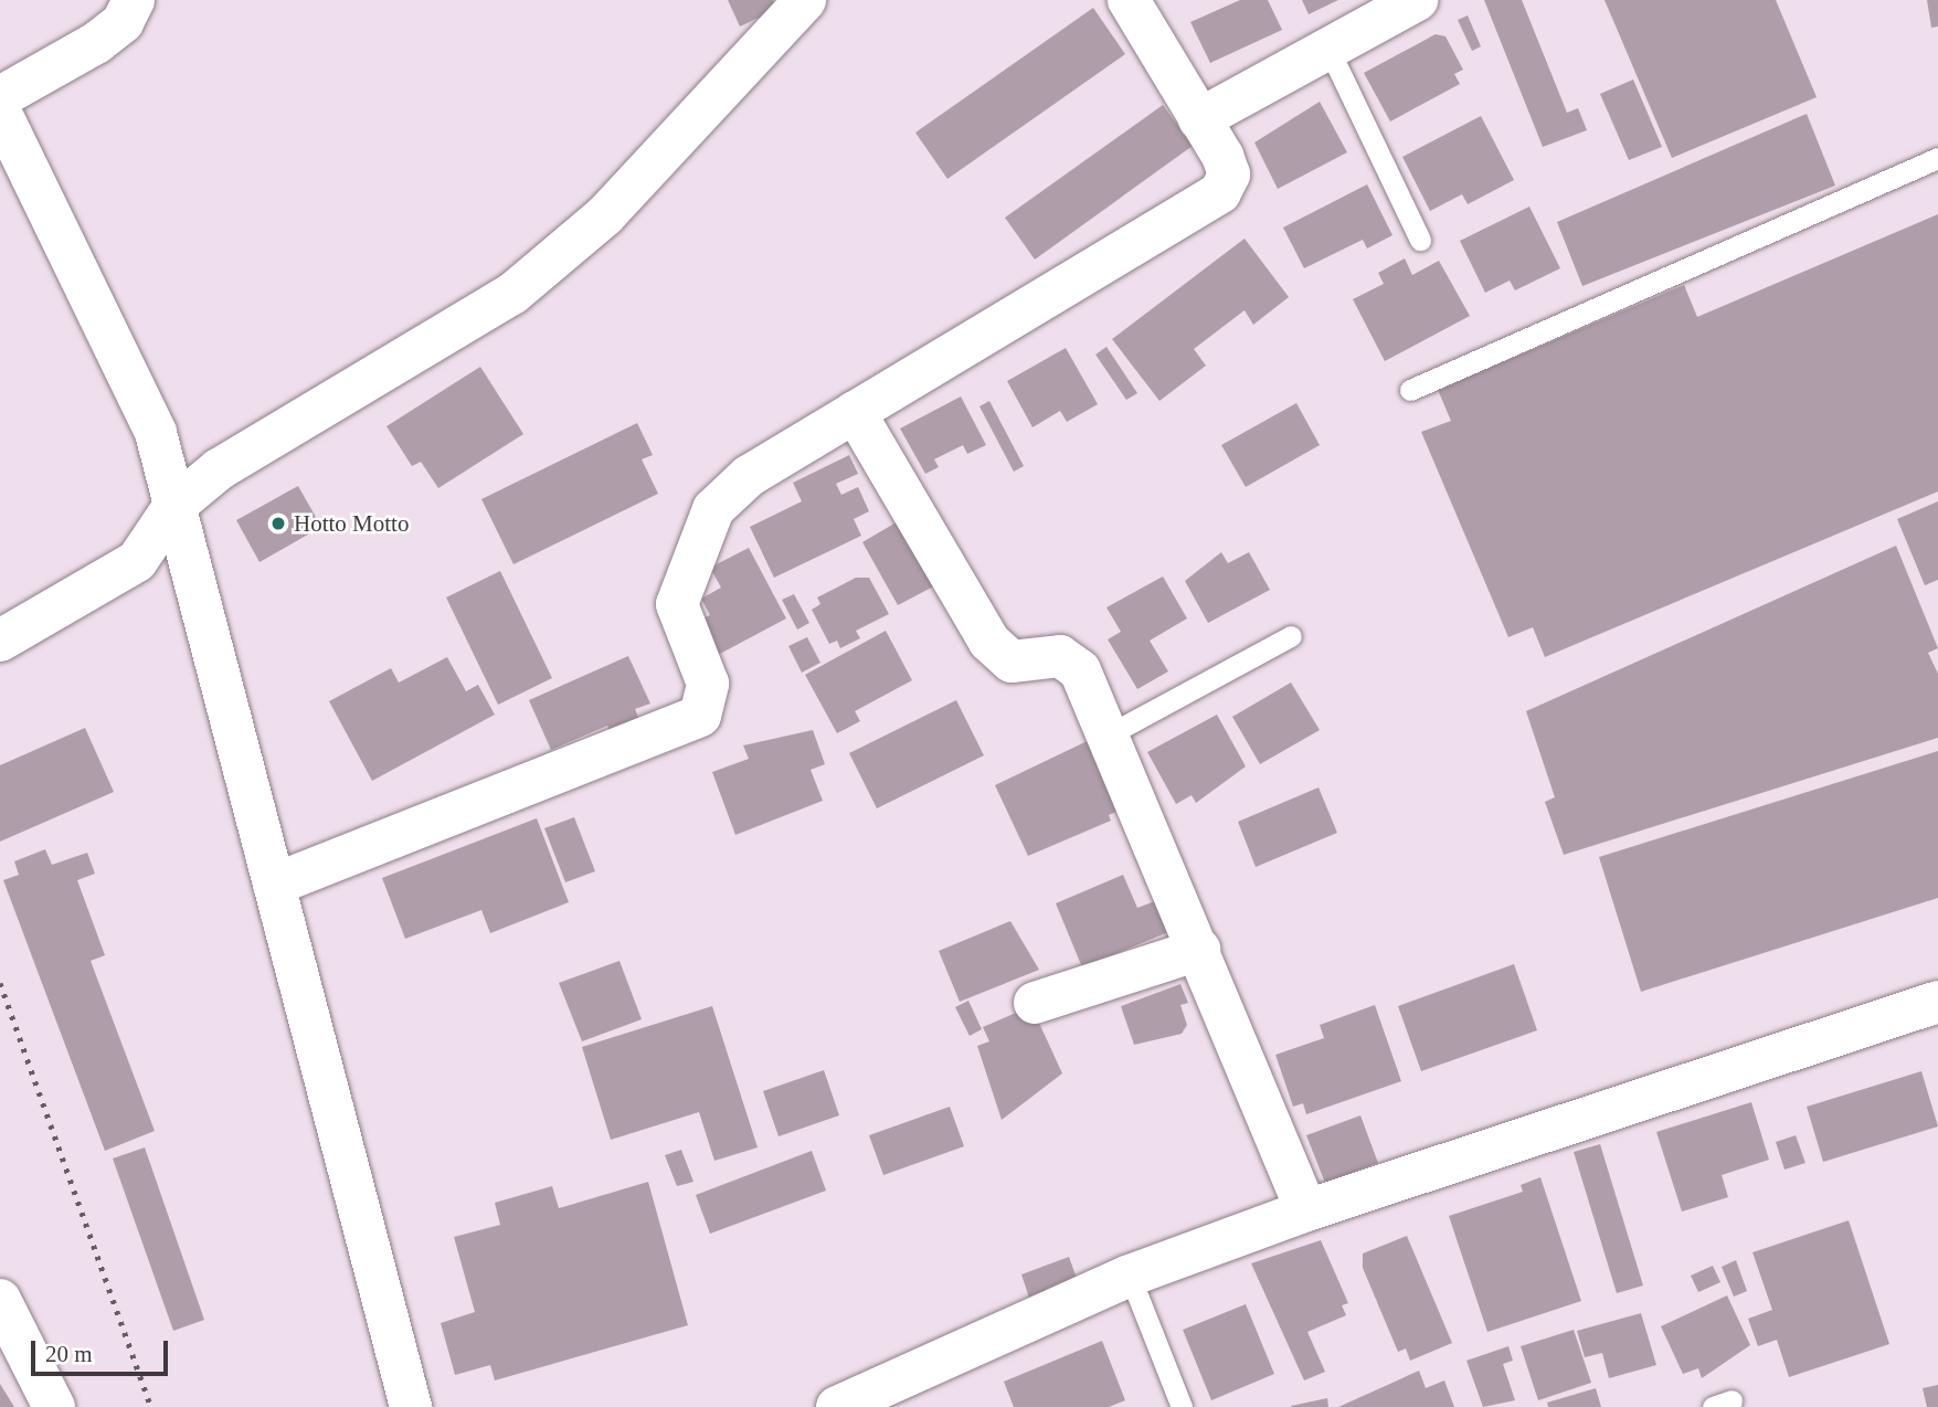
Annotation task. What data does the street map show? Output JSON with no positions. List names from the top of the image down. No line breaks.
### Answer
{"places":["Hotto Motto"],"scale_bar":"20 m"}
